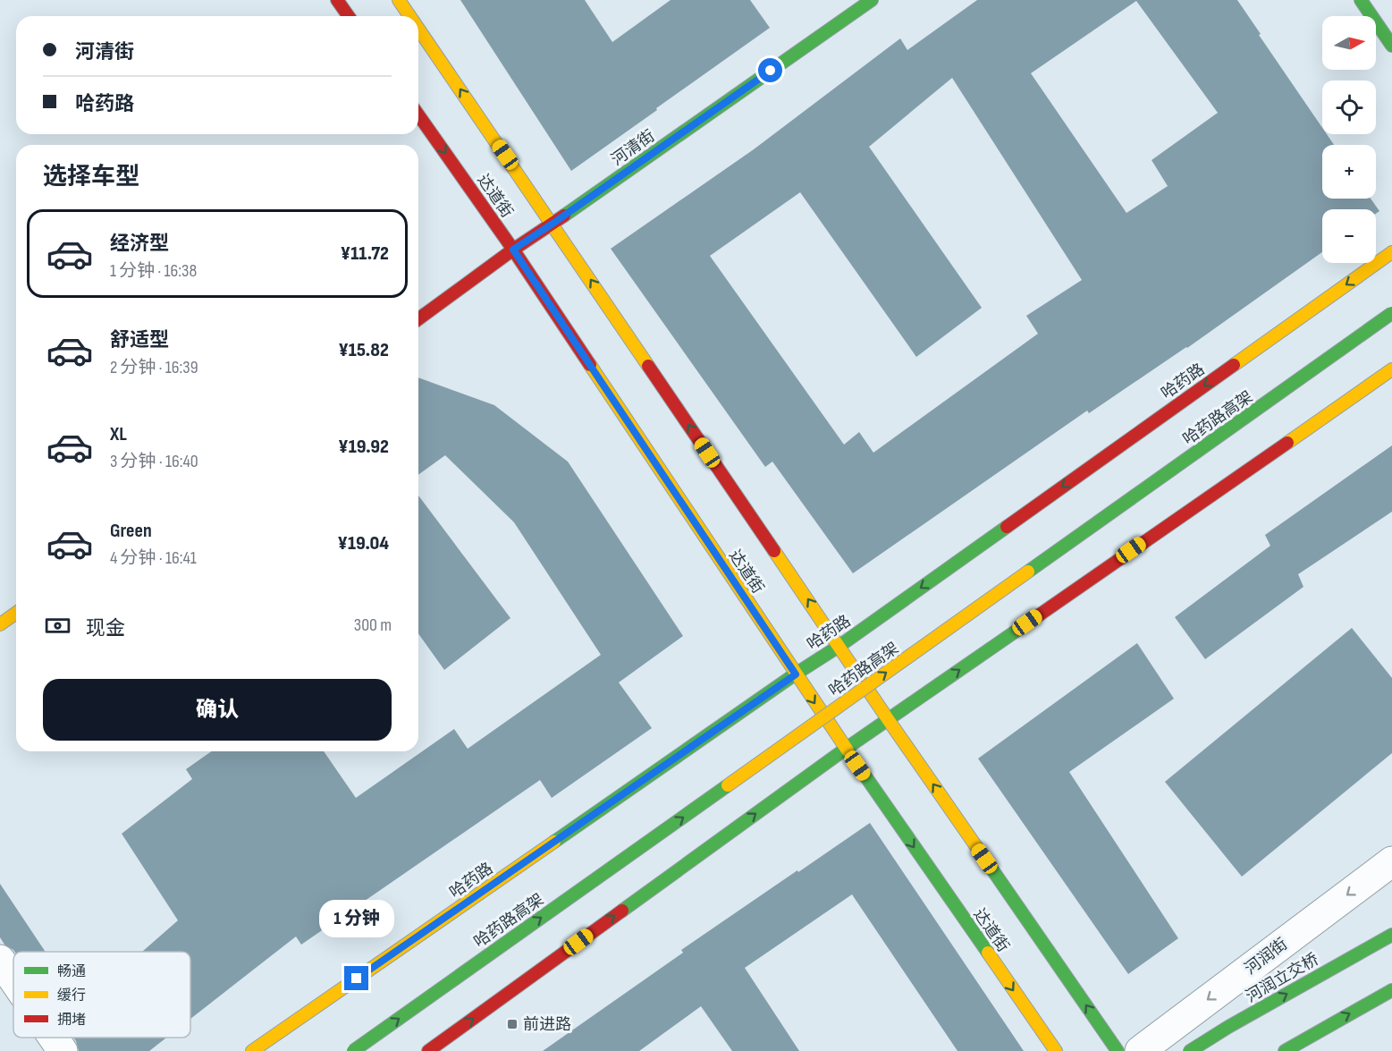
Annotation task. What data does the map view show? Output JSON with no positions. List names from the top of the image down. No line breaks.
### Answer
{"streets":{"main road":["河清街","达道街","哈药路","哈药路高架","河润立交桥"],"street":["河润街"]},"crossings":[["河清街","达道街"],["达道街","哈药路"]],"one_way":["河润街"],"places":{"transit":["前进路"]},"legend":["畅通","缓行","拥堵"],"north":"right","page":{"map_buttons":["+","−"],"banner":["河清街","哈药路"],"heading":"选择车型","list":[{"name":"经济型","note":"1 分钟 · 16:38","value":"¥11.72"},{"name":"舒适型","note":"2 分钟 · 16:39","value":"¥15.82"},{"name":"XL","note":"3 分钟 · 16:40","value":"¥19.92"},{"name":"Green","note":"4 分钟 · 16:41","value":"¥19.04"}],"pay":["现金","300 m"],"buttons":"确认","bubble":"1 分钟"}}
